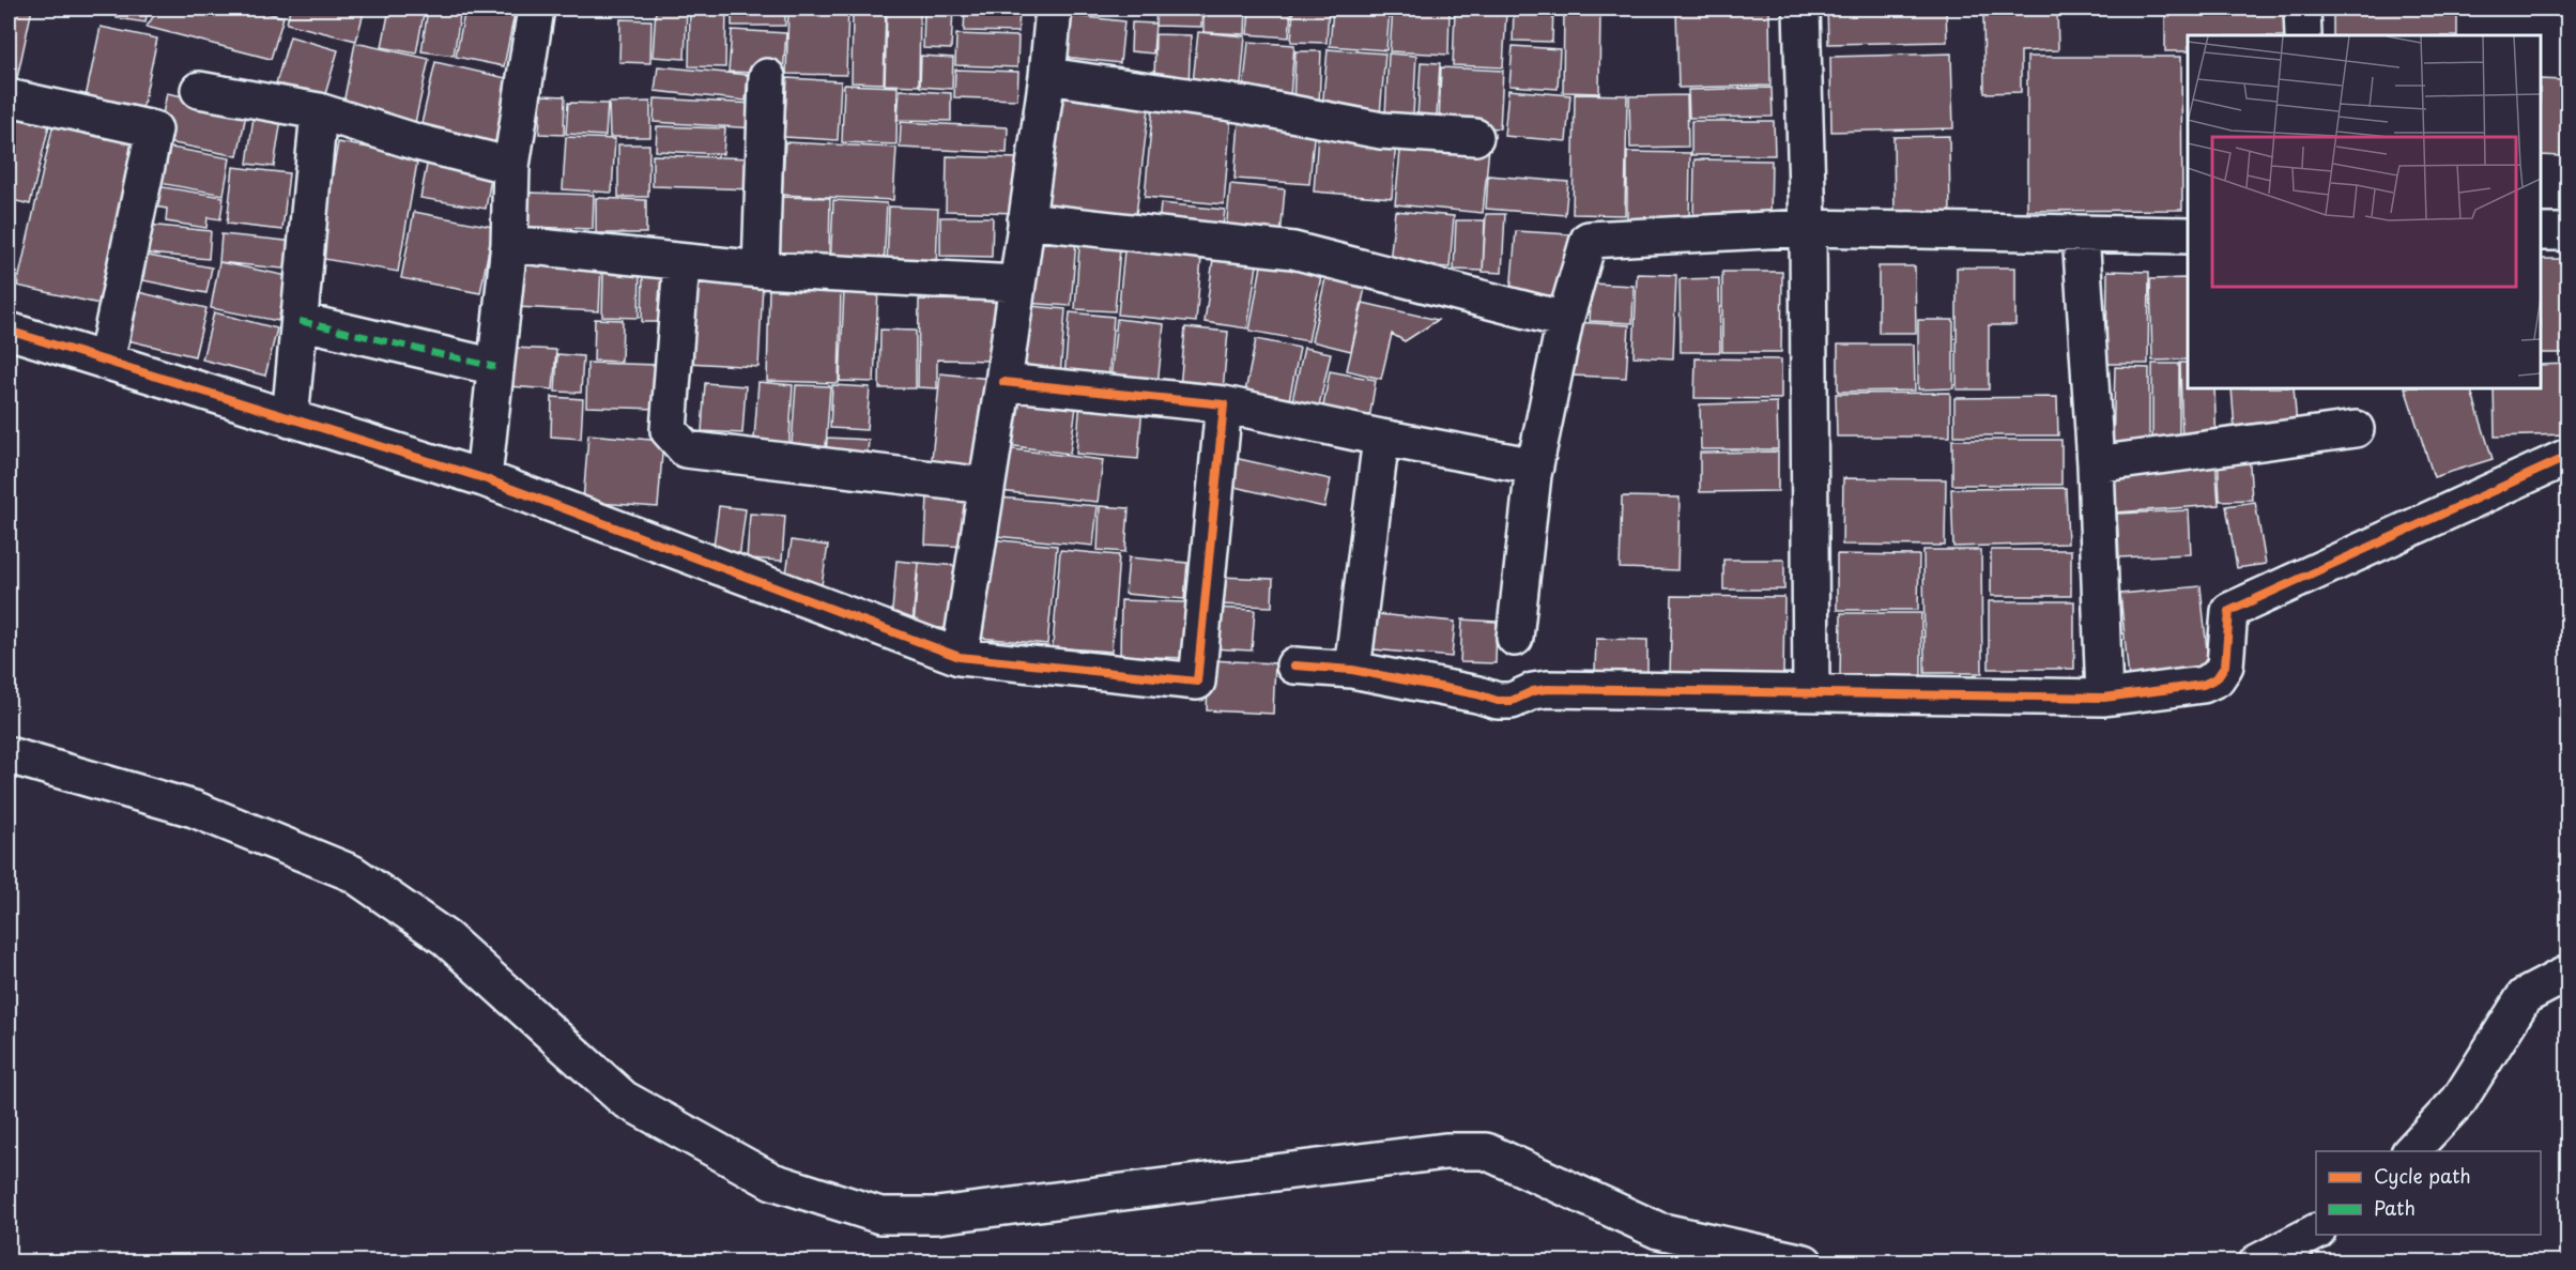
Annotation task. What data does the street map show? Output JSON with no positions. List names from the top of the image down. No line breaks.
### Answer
{"legend":["Cycle path","Path"]}
